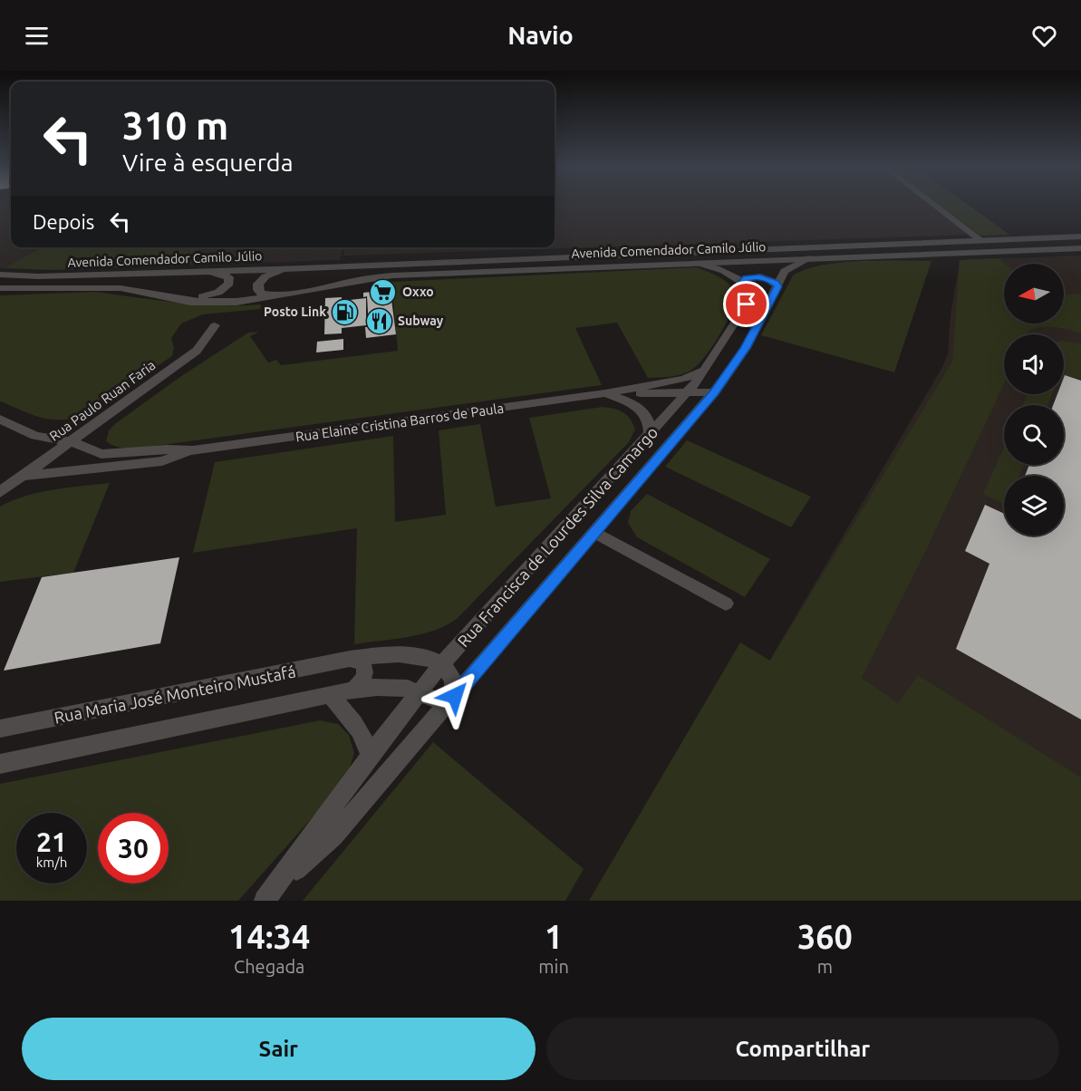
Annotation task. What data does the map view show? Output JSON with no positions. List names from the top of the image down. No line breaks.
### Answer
{"streets":{"main road":["Avenida Comendador Camilo Júlio"],"street":["Rua Paulo Ruan Faria","Rua Elaine Cristina Barros de Paula","Rua Francisca de Lourdes Silva Camargo","Rua Maria José Monteiro Mustafá"]},"crossings":[["Avenida Comendador Camilo Júlio","Rua Francisca de Lourdes Silva Camargo"],["Rua Paulo Ruan Faria","Rua Elaine Cristina Barros de Paula"],["Rua Elaine Cristina Barros de Paula","Rua Francisca de Lourdes Silva Camargo"],["Rua Francisca de Lourdes Silva Camargo","Rua Maria José Monteiro Mustafá"]],"places":{"supermarket":["Oxxo"],"fuel station":["Posto Link"],"restaurant":["Subway"]},"north":"left","page":{"header":"Navio","turn":["310 m","Vire à esquerda"],"then":"Depois","speed":"21 km/h","limit":"30","eta":["14:34","Chegada","1","min","360","m"],"buttons":["Sair","Compartilhar"]}}
